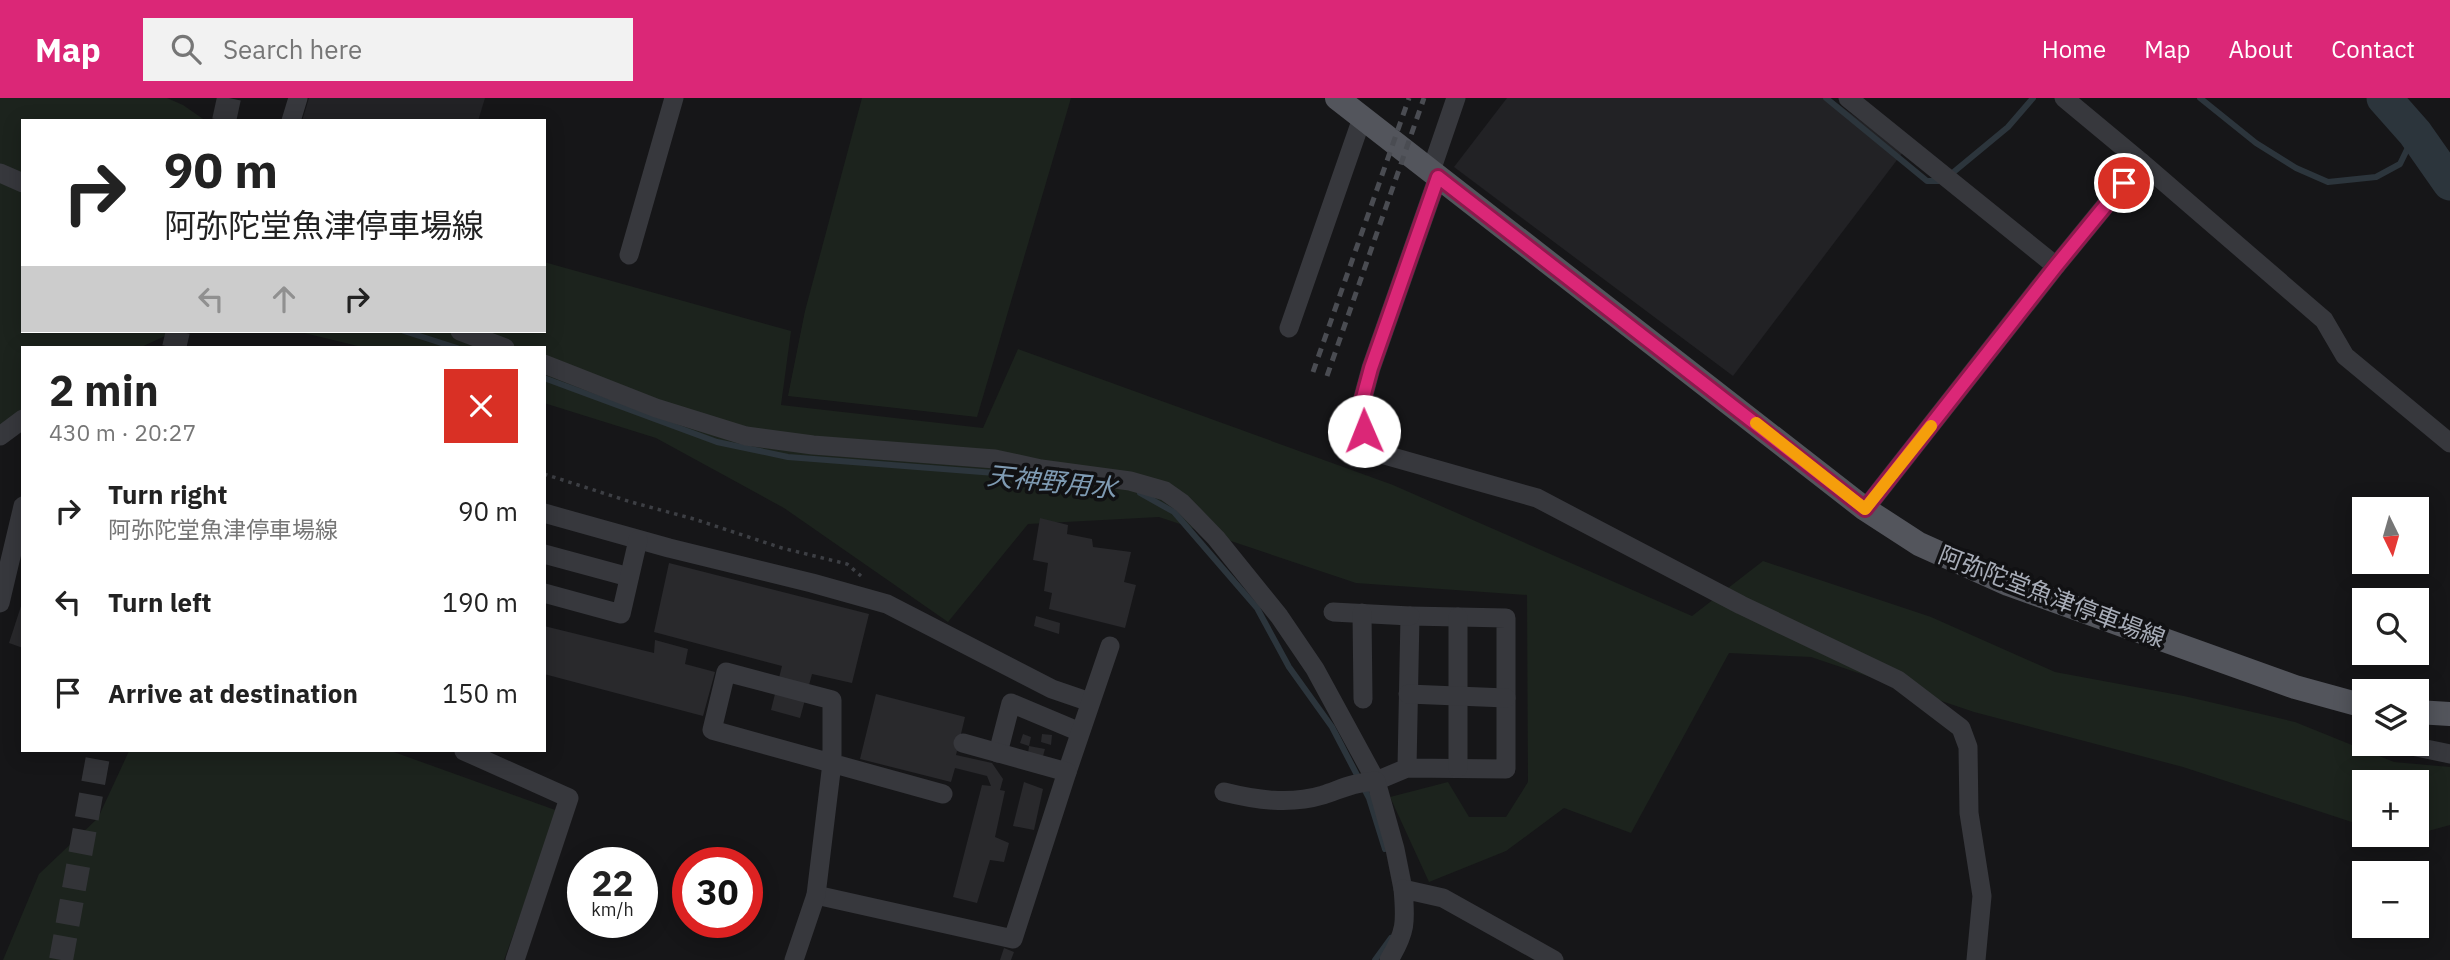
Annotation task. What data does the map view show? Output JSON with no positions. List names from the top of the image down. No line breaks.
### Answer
{"streets":{"main road":["阿弥陀堂魚津停車場線"]},"water":["天神野用水"],"north":"bottom","page":{"header":"Map","search":"Search here","nav":["Home","Map","About","Contact"],"turn":["90 m","阿弥陀堂魚津停車場線"],"heading":["2 min","430 m · 20:27"],"list":[{"name":"Turn right","note":"阿弥陀堂魚津停車場線","value":"90 m"},{"name":"Turn left","value":"190 m"},{"name":"Arrive at destination","value":"150 m"}],"map_buttons":["+","−"],"speed":"22 km/h","limit":"30"}}
